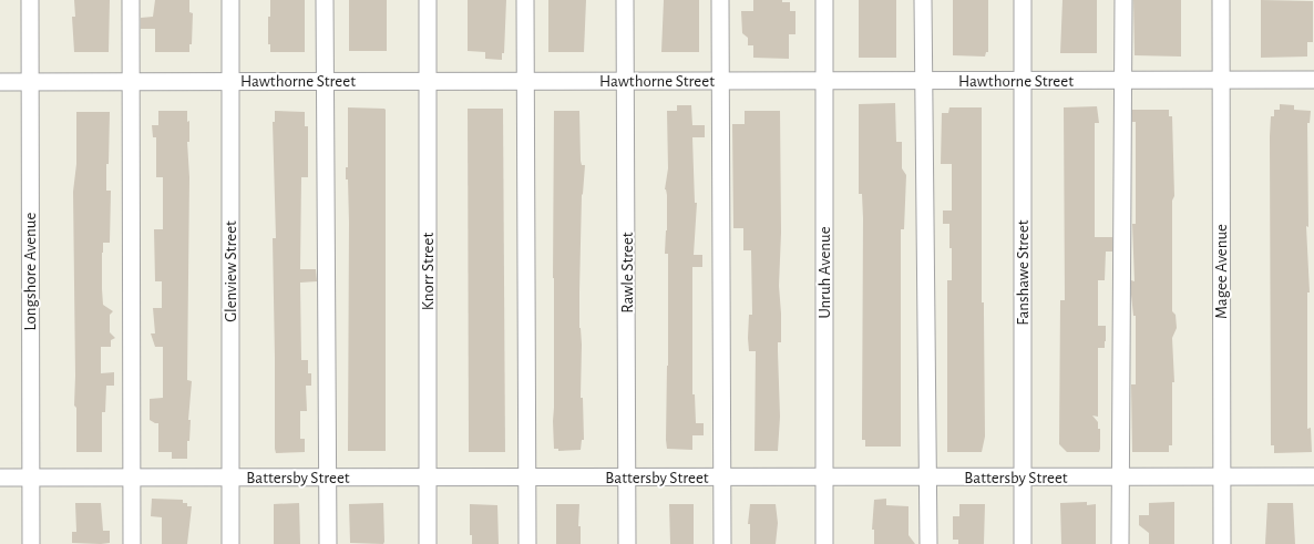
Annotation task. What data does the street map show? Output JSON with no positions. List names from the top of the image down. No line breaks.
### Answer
{"streets":{"street":["Hawthorne Street","Longshore Avenue","Glenview Street","Knorr Street","Magee Avenue","Rawle Street","Unruh Avenue","Fanshawe Street","Battersby Street"]},"crossings":[["Hawthorne Street","Longshore Avenue"],["Hawthorne Street","Glenview Street"],["Hawthorne Street","Knorr Street"],["Hawthorne Street","Magee Avenue"],["Hawthorne Street","Rawle Street"],["Hawthorne Street","Unruh Avenue"],["Hawthorne Street","Fanshawe Street"],["Longshore Avenue","Battersby Street"],["Glenview Street","Battersby Street"],["Knorr Street","Battersby Street"],["Magee Avenue","Battersby Street"],["Rawle Street","Battersby Street"],["Unruh Avenue","Battersby Street"],["Fanshawe Street","Battersby Street"]]}
